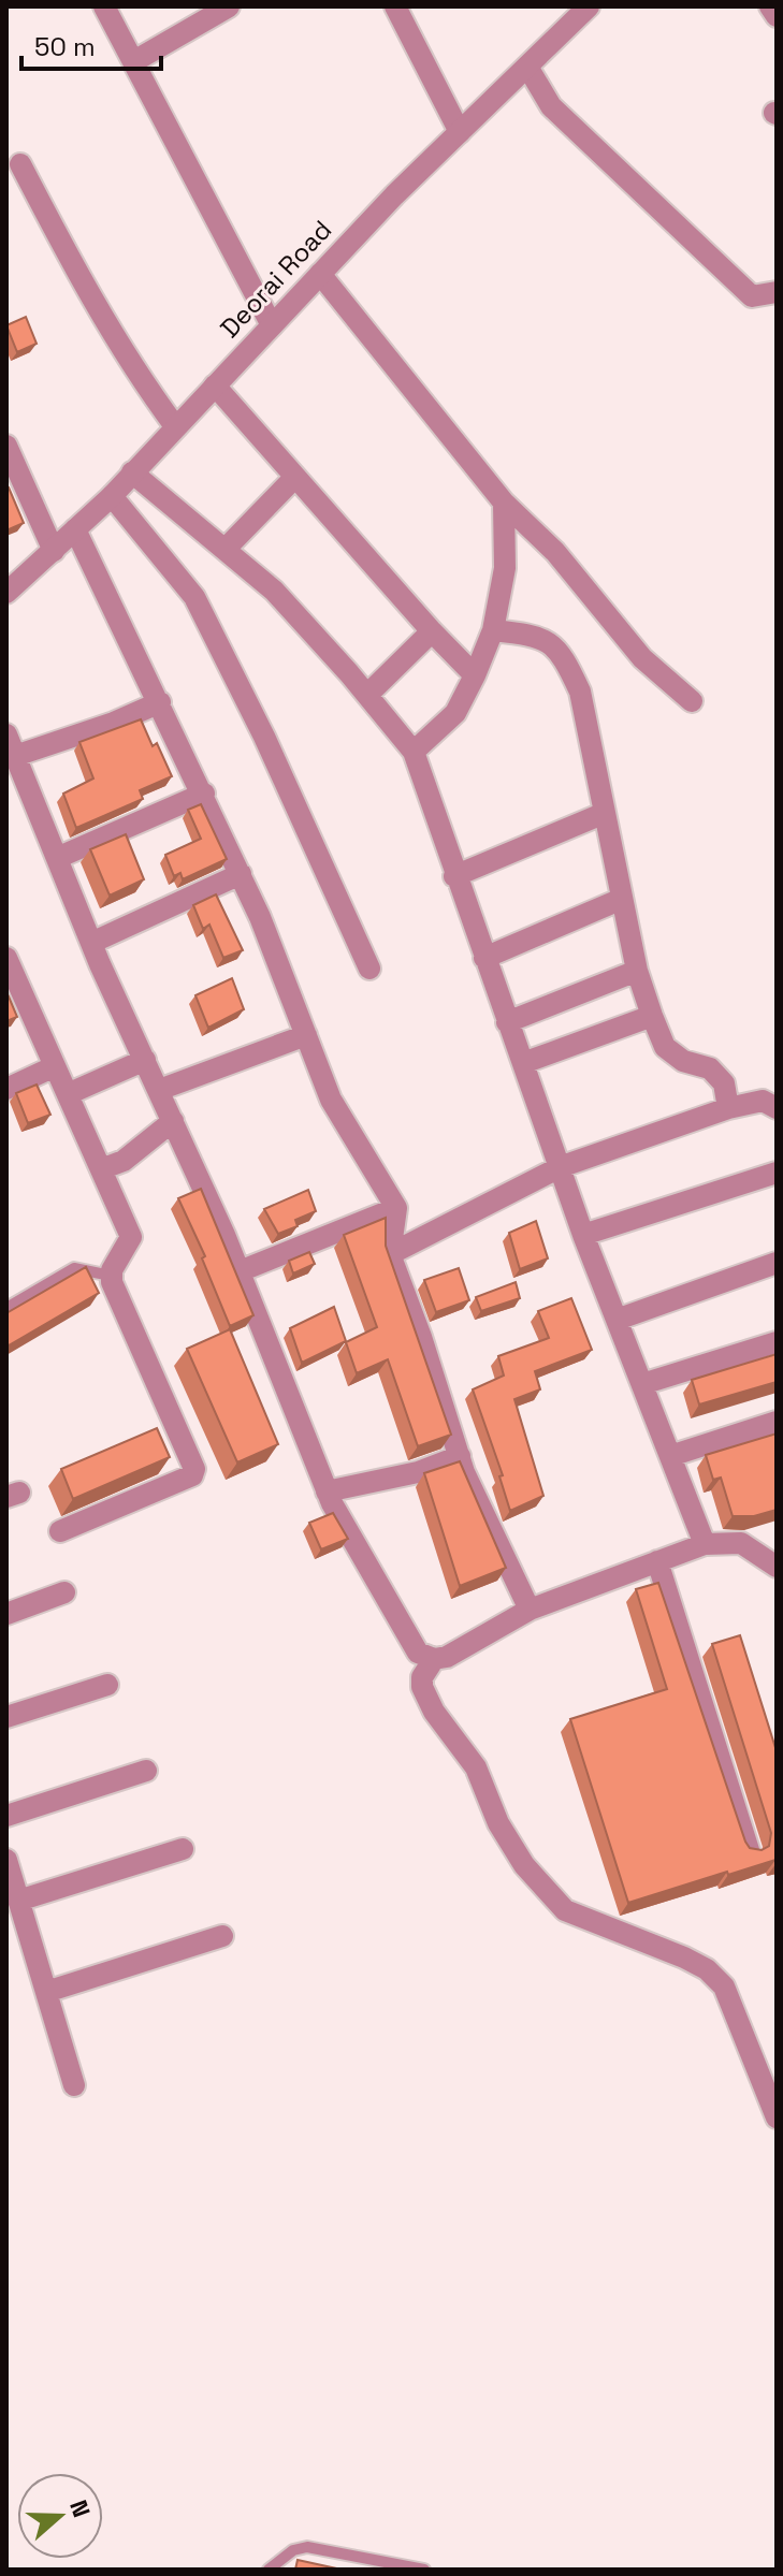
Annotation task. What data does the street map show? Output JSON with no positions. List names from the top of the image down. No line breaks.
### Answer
{"streets":{"street":["Deorai Road"]},"scale_bar":"50 m","north":"right"}
